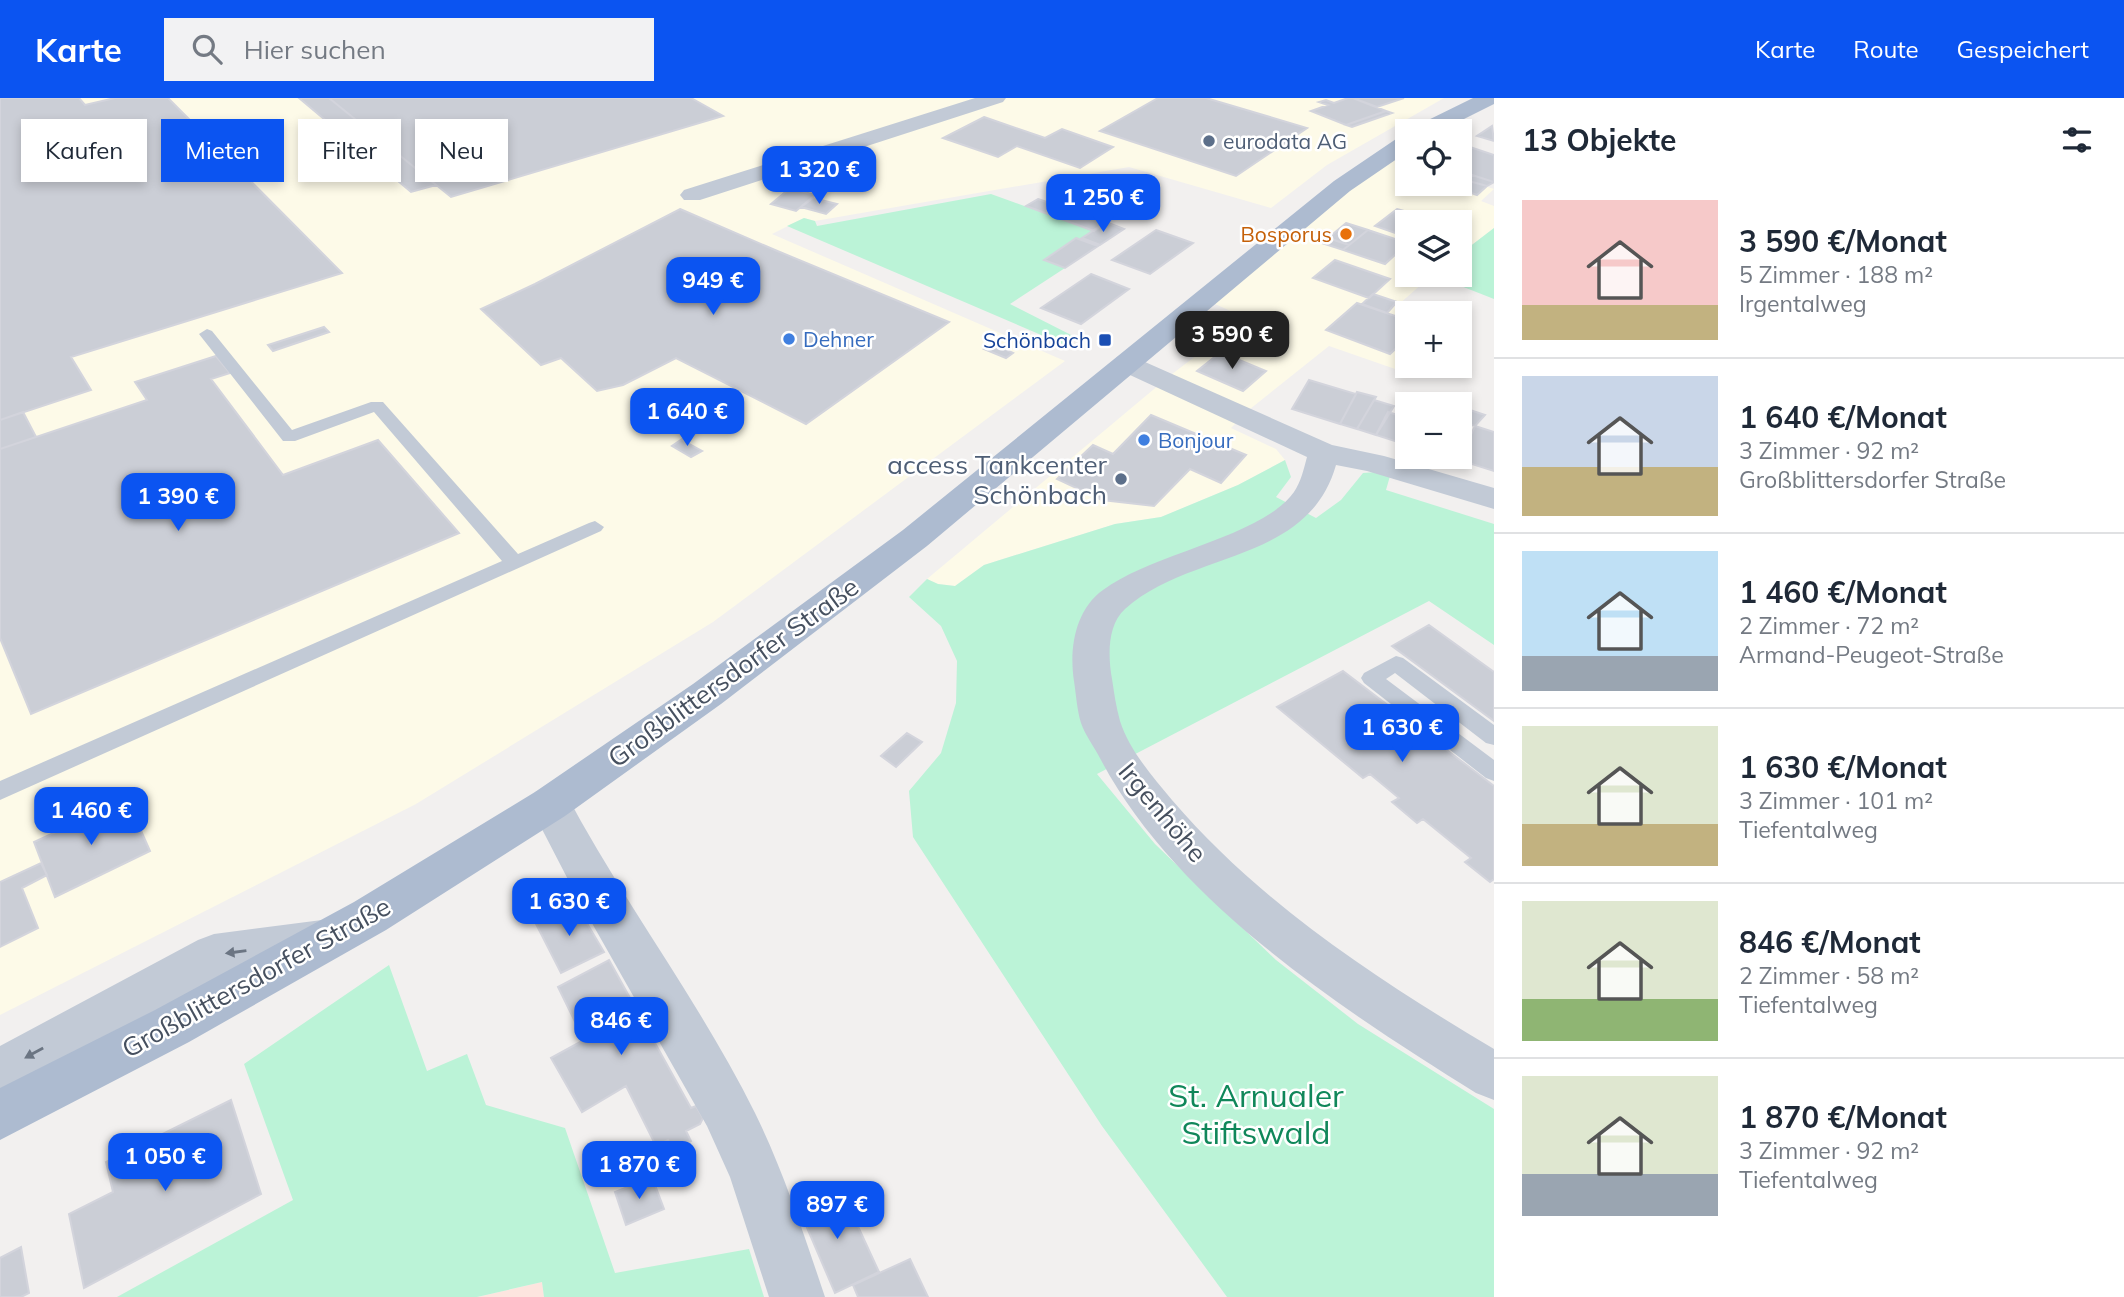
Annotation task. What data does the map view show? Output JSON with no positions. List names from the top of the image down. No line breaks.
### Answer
{"streets":{"main road":["Großblittersdorfer Straße"],"street":["Irgenhöhe"]},"parks":["St. Arnualer Stiftswald"],"places":{"other":["eurodata AG","Bosporus","Dehner","Bonjour","access Tankcenter Schönbach"],"transit":["Schönbach"]},"page":{"header":"Karte","search":"Hier suchen","nav":["Karte","Route","Gespeichert"],"heading":"13 Objekte","map_buttons":["+","−"],"chip":["Kaufen","Mieten","Filter","Neu"],"price":["1 320 €","1 250 €","949 €","3 590 €","1 640 €","1 390 €","1 630 €","1 460 €","1 630 €","846 €","1 050 €","1 870 €","897 €"],"list":[{"name":"3 590 €/Monat","note":"5 Zimmer · 188 m² · Irgentalweg"},{"name":"1 640 €/Monat","note":"3 Zimmer · 92 m² · Großblittersdorfer Straße"},{"name":"1 460 €/Monat","note":"2 Zimmer · 72 m² · Armand-Peugeot-Straße"},{"name":"1 630 €/Monat","note":"3 Zimmer · 101 m² · Tiefentalweg"},{"name":"846 €/Monat","note":"2 Zimmer · 58 m² · Tiefentalweg"},{"name":"1 870 €/Monat","note":"3 Zimmer · 92 m² · Tiefentalweg"}]}}
